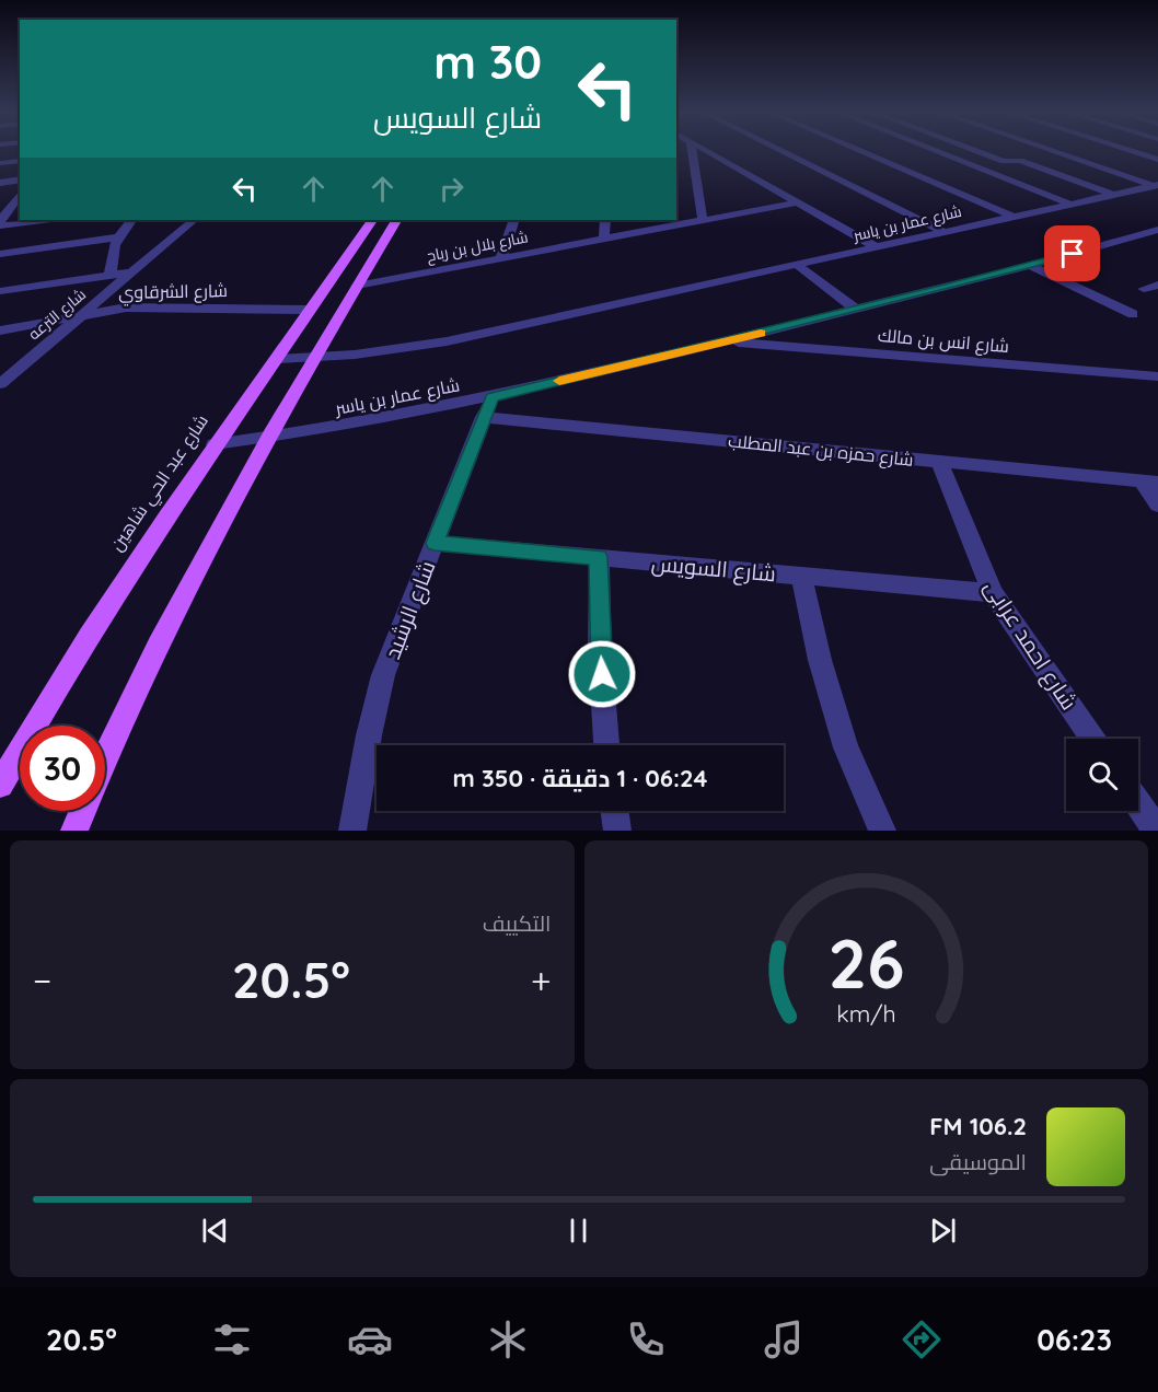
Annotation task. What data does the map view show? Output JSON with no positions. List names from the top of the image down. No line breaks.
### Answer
{"streets":{"main road":["شارع عبد الحي شاهين"],"street":["شارع عمار بن ياسر","شارع بلال بن رباح","شارع الشرقاوي","شارع الترعه","شارع انس بن مالك","شارع حمزه بن عبد المطلب","شارع السويس","شارع الرشيد","شارع احمد عرابى"]},"crossings":[["شارع عمار بن ياسر","شارع انس بن مالك"],["شارع عمار بن ياسر","شارع حمزه بن عبد المطلب"],["شارع عمار بن ياسر","شارع عبد الحي شاهين"],["شارع عمار بن ياسر","شارع الرشيد"],["شارع الشرقاوي","شارع الترعه"],["شارع الشرقاوي","شارع عبد الحي شاهين"],["شارع حمزه بن عبد المطلب","شارع الرشيد"],["شارع حمزه بن عبد المطلب","شارع احمد عرابى"],["شارع السويس","شارع الرشيد"],["شارع السويس","شارع احمد عرابى"]],"page":{"turn":["30 m","شارع السويس"],"limit":"30","trip":"06:24 · 1 دقيقة · 350 m","tile":"التكييف","heat":["−","20.5°","+"],"song":["106.2 FM","الموسيقى"],"tabs":["06:23","20.5°"],"gauge":["26","km/h"]}}
